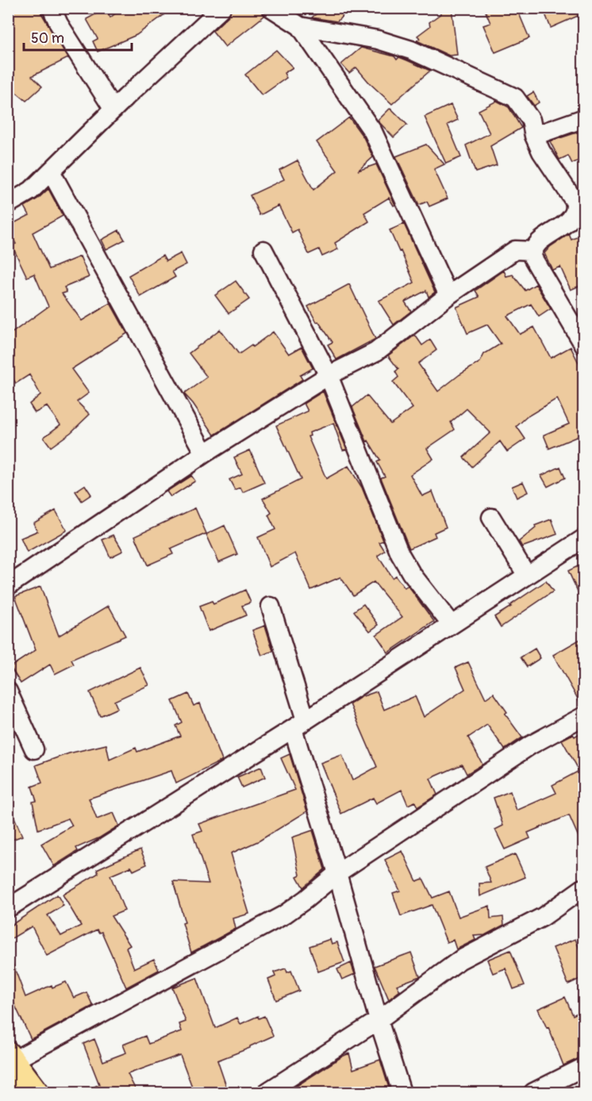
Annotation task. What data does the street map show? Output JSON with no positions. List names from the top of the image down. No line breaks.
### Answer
{"scale_bar":"50 m"}
